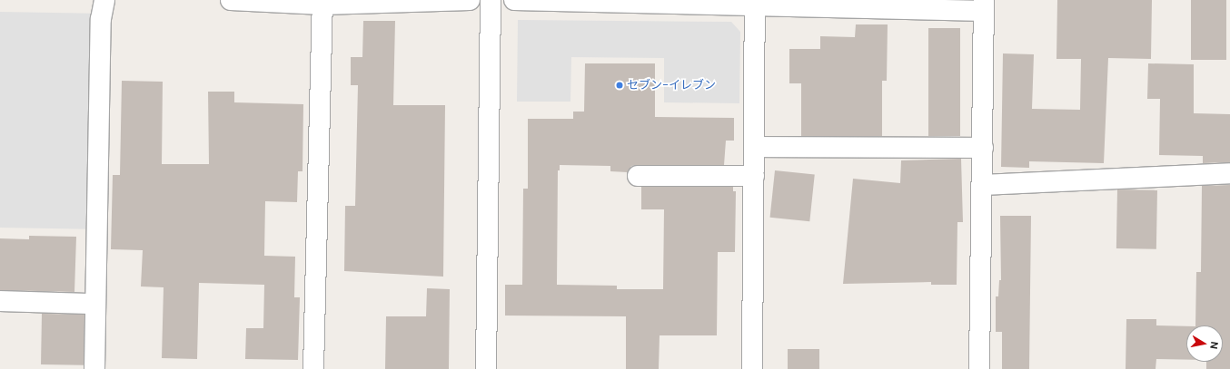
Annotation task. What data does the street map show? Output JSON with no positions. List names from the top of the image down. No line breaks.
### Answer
{"places":["セブン-イレブン"],"north":"right"}
